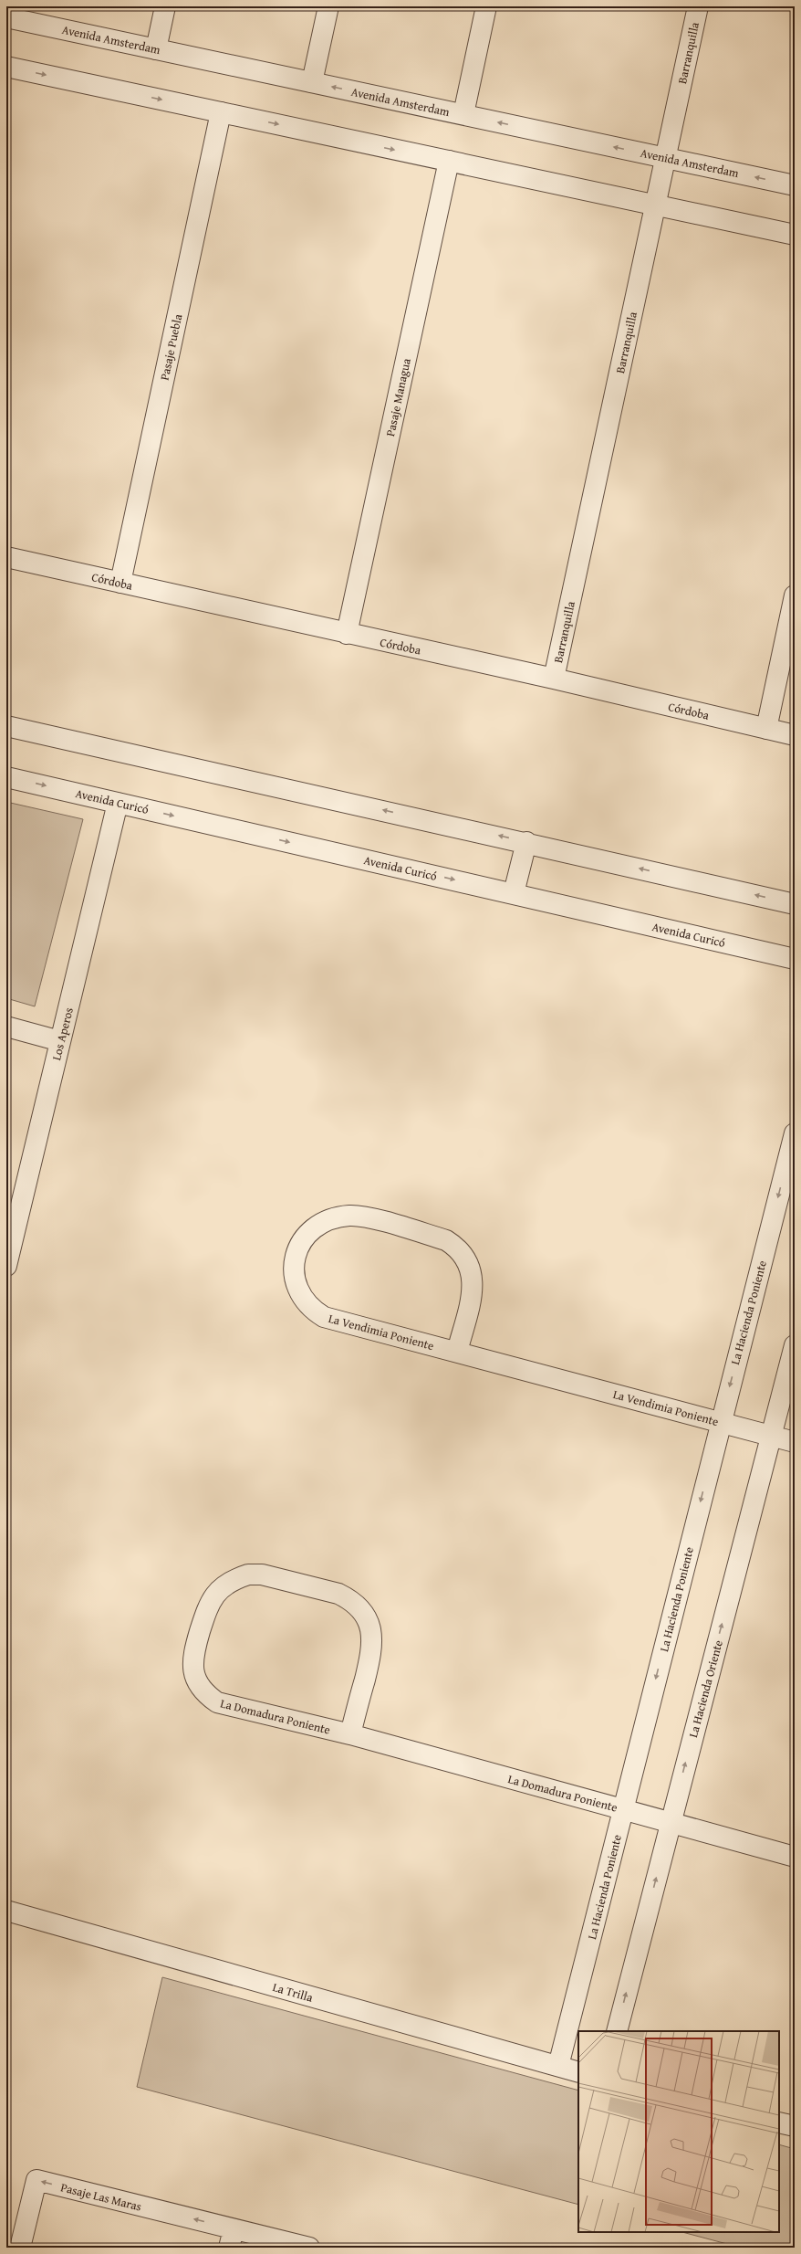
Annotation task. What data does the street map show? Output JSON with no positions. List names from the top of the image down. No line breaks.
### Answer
{"streets":{"street":["Avenida Amsterdam","Barranquilla","Pasaje Puebla","Pasaje Managua","Córdoba","Avenida Curicó","Los Aperos","La Hacienda Poniente","La Vendimia Poniente","La Hacienda Oriente","La Domadura Poniente","La Trilla","Pasaje Las Maras"]},"crossings":[["Avenida Amsterdam","Barranquilla"],["Barranquilla","Córdoba"],["Pasaje Puebla","Córdoba"],["Pasaje Managua","Córdoba"],["Avenida Curicó","Los Aperos"],["La Hacienda Poniente","La Vendimia Poniente"],["La Hacienda Poniente","La Domadura Poniente"],["La Hacienda Poniente","La Trilla"],["La Vendimia Poniente","La Hacienda Oriente"],["La Hacienda Oriente","La Domadura Poniente"]],"one_way":["La Hacienda Poniente","La Hacienda Oriente"]}
